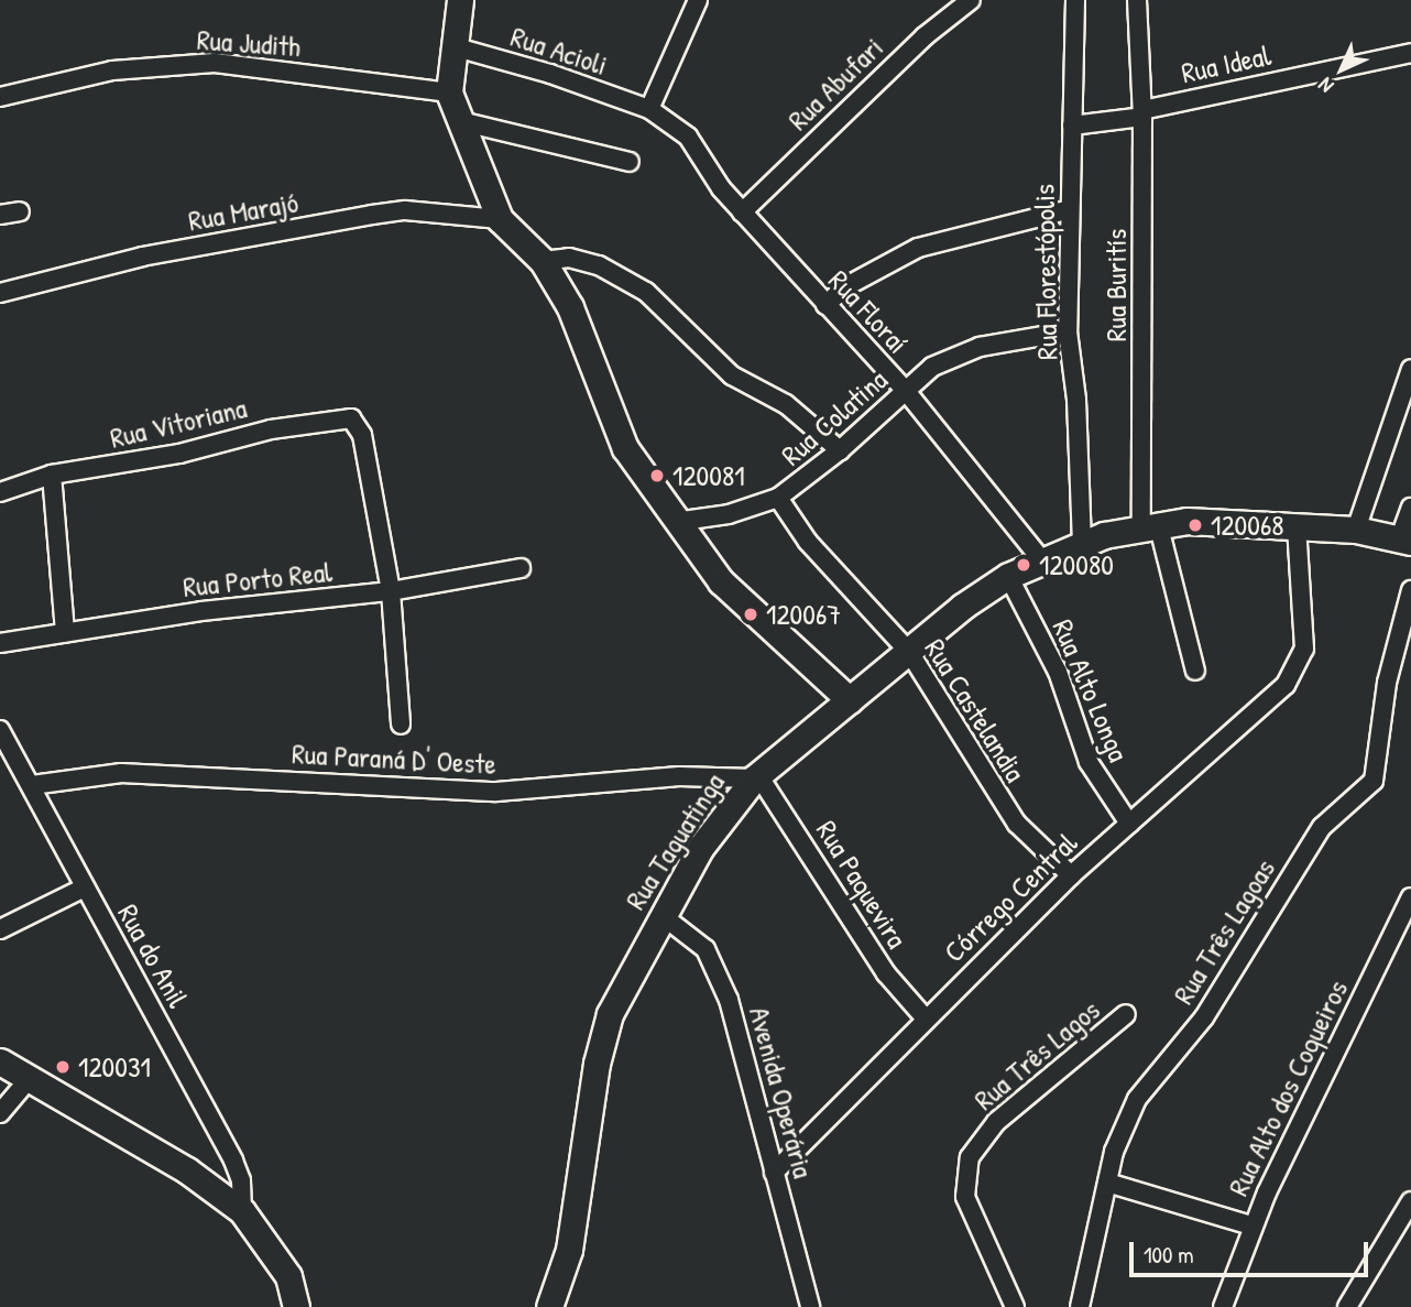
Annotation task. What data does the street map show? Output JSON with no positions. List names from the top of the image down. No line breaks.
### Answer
{"streets":{"street":["Rua Judith","Rua Acioli","Rua Ideal","Rua Abufari","Rua Marajó","Rua Florestópolis","Rua Buritís","Rua Floraí","Rua Colatina","Rua Vitoriana","Rua Porto Real","Rua Alto Longa","Rua Castelandia","Rua Paraná D' Oeste","Rua Taguatinga","Rua Paquevira","Córrego Central","Rua Três Lagoas","Rua do Anil","Rua Três Lagos","Rua Alto dos Coqueiros","Avenida Operária"]},"crossings":[["Rua Acioli","Rua Floraí"],["Rua Ideal","Rua Buritís"],["Rua Abufari","Rua Floraí"],["Rua Florestópolis","Rua Colatina"],["Rua Florestópolis","Rua Taguatinga"],["Rua Buritís","Rua Taguatinga"],["Rua Floraí","Rua Colatina"],["Rua Floraí","Rua Taguatinga"],["Rua Colatina","Rua Castelandia"],["Rua Vitoriana","Rua Porto Real"],["Rua Alto Longa","Rua Taguatinga"],["Rua Alto Longa","Córrego Central"],["Rua Castelandia","Rua Taguatinga"],["Rua Castelandia","Córrego Central"],["Rua Paraná D' Oeste","Rua Taguatinga"],["Rua Paraná D' Oeste","Rua Paquevira"],["Rua Paraná D' Oeste","Rua do Anil"],["Rua Taguatinga","Rua Paquevira"],["Rua Taguatinga","Córrego Central"],["Rua Taguatinga","Avenida Operária"],["Rua Paquevira","Córrego Central"],["Córrego Central","Avenida Operária"]],"places":["120081","120068","120080","120067","120031"],"scale_bar":"100 m","north":"bottom left"}
